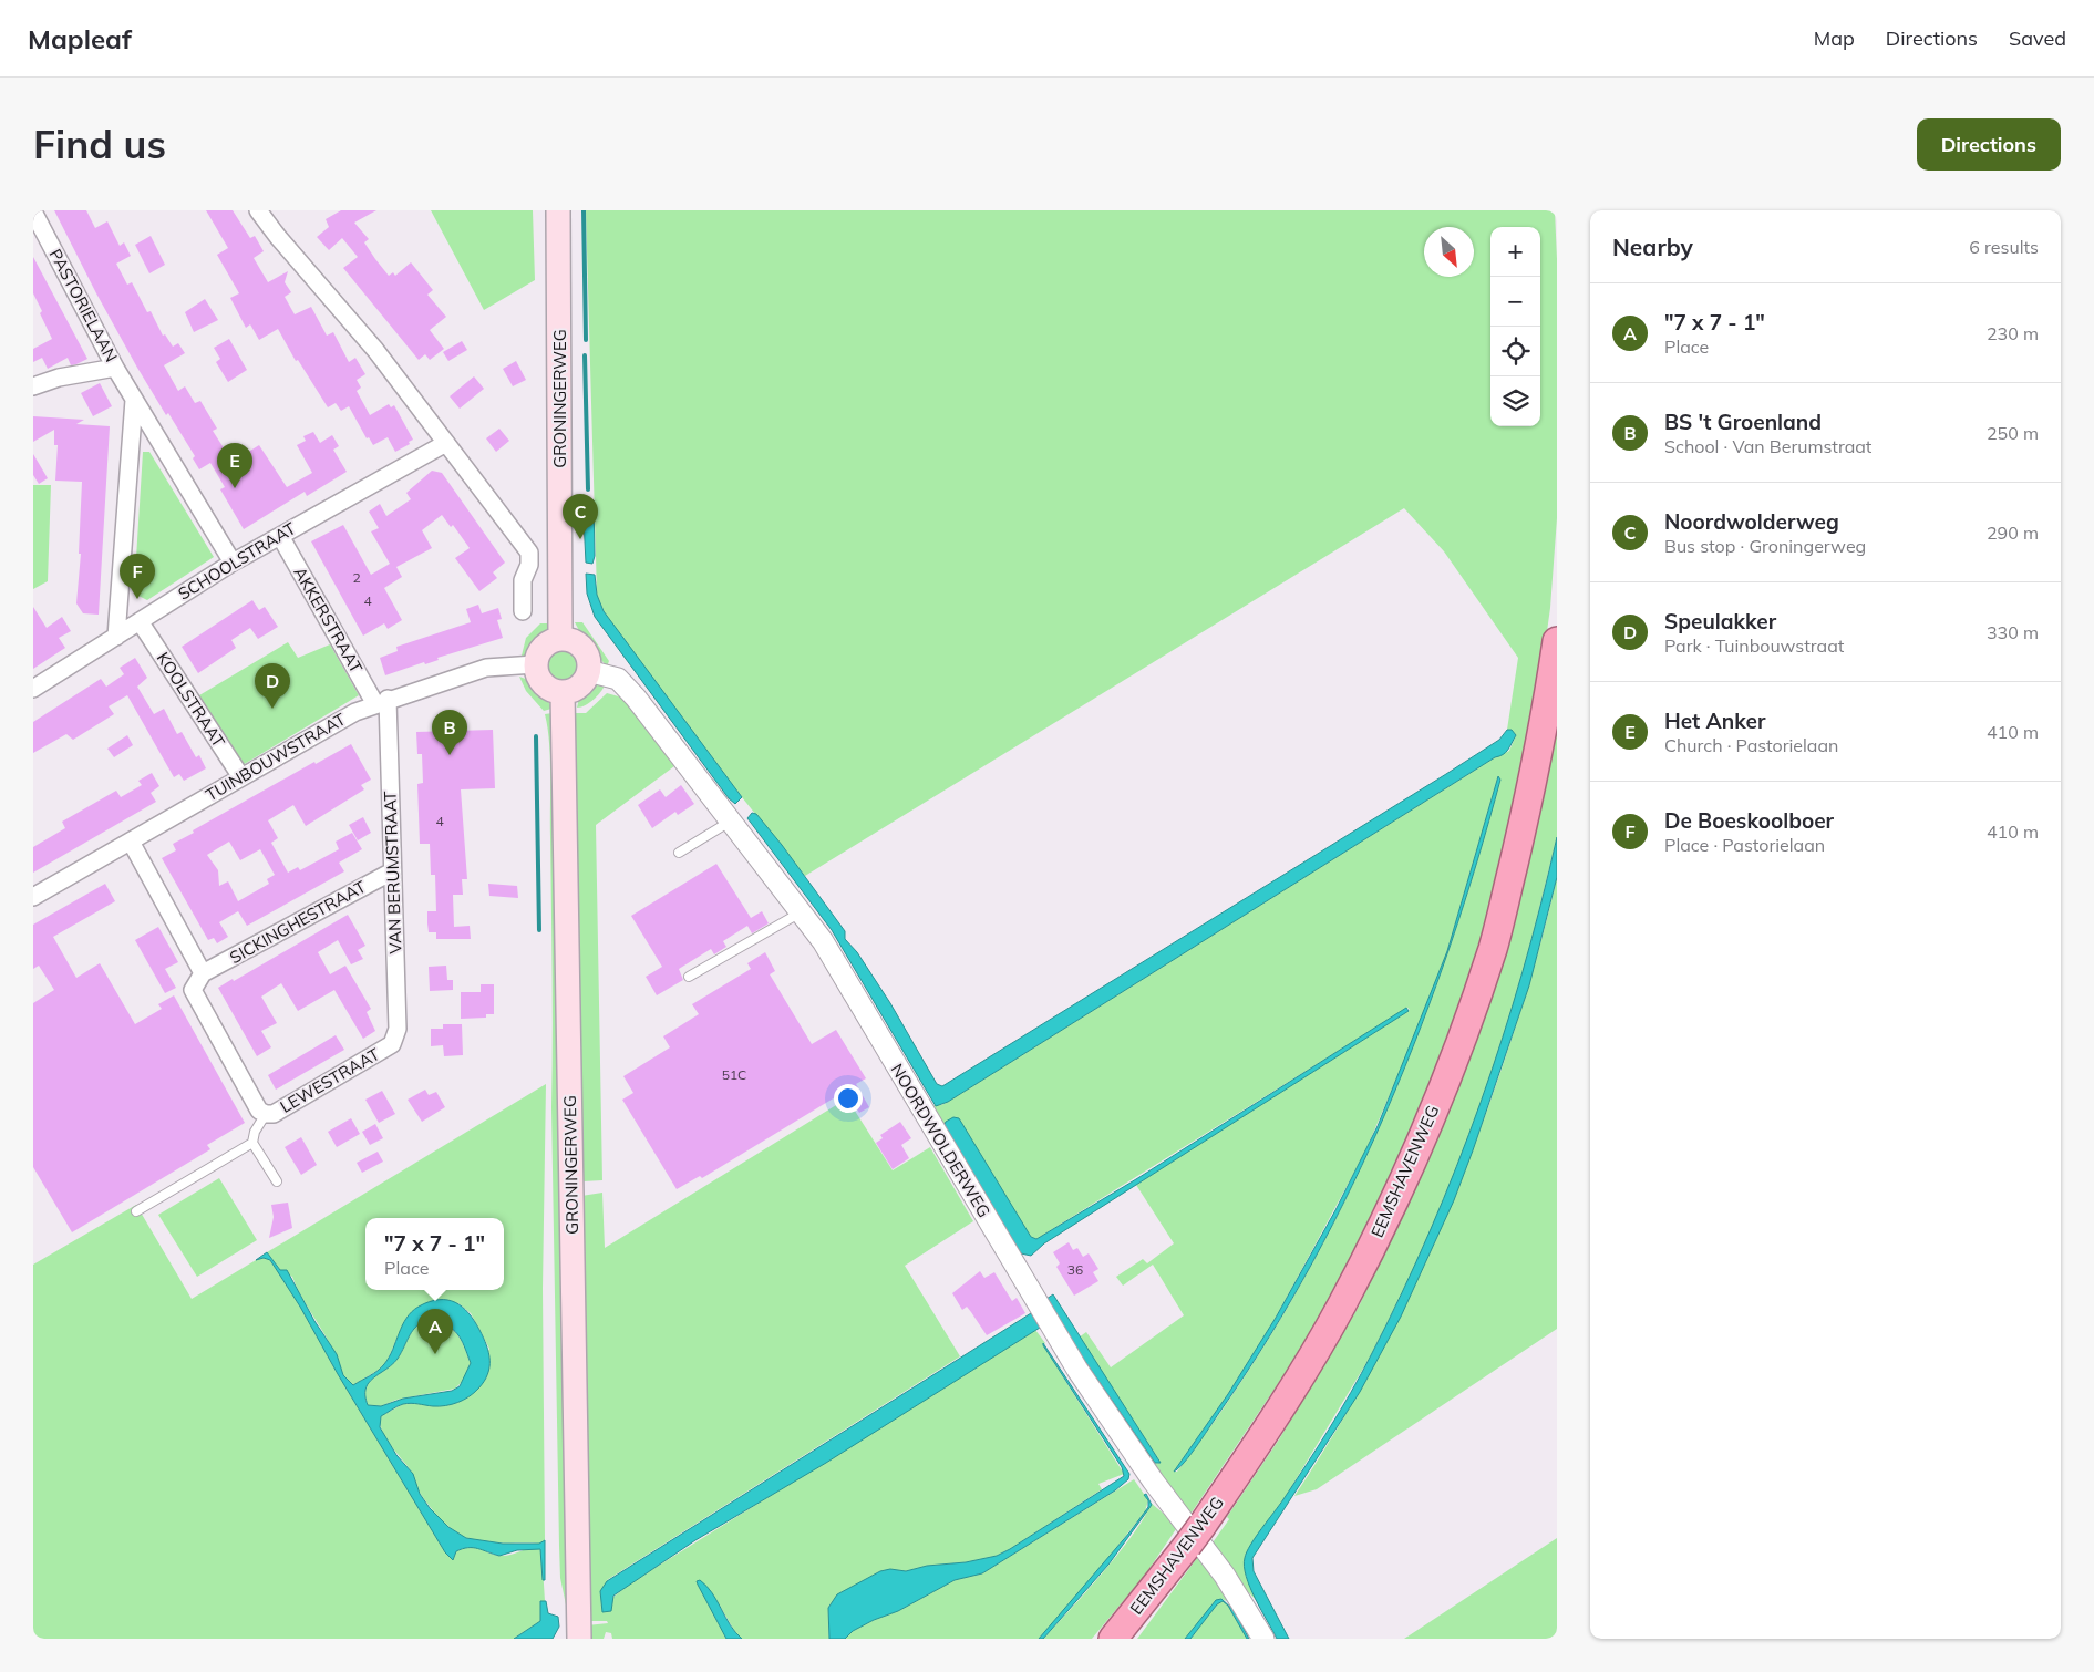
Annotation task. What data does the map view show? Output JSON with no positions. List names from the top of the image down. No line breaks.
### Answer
{"streets":{"highway":["EEMSHAVENWEG"],"main road":["GRONINGERWEG"],"street":["PASTORIELAAN","SCHOOLSTRAAT","AKKERSTRAAT","KOOLSTRAAT","TUINBOUWSTRAAT","VAN BERUMSTRAAT","SICKINGHESTRAAT","LEWESTRAAT","NOORDWOLDERWEG"]},"crossings":[["PASTORIELAAN","SCHOOLSTRAAT"],["GRONINGERWEG","TUINBOUWSTRAAT"],["GRONINGERWEG","NOORDWOLDERWEG"],["SCHOOLSTRAAT","AKKERSTRAAT"],["SCHOOLSTRAAT","KOOLSTRAAT"],["AKKERSTRAAT","TUINBOUWSTRAAT"],["AKKERSTRAAT","VAN BERUMSTRAAT"],["KOOLSTRAAT","TUINBOUWSTRAAT"],["TUINBOUWSTRAAT","VAN BERUMSTRAAT"],["TUINBOUWSTRAAT","NOORDWOLDERWEG"],["VAN BERUMSTRAAT","SICKINGHESTRAAT"],["VAN BERUMSTRAAT","LEWESTRAAT"]],"house_numbers":["2","4","4","51C","36"],"north":"bottom right","page":{"header":"Mapleaf","nav":["Map","Directions","Saved"],"buttons":"Directions","title":"Find us","heading":["Nearby","6 results"],"map_buttons":["+","−"],"list":[{"mark":"A","name":"\"7 x 7 - 1\"","note":"Place","value":"230 m"},{"mark":"B","name":"BS 't Groenland","note":"School · Van Berumstraat","value":"250 m"},{"mark":"C","name":"Noordwolderweg","note":"Bus stop · Groningerweg","value":"290 m"},{"mark":"D","name":"Speulakker","note":"Park · Tuinbouwstraat","value":"330 m"},{"mark":"E","name":"Het Anker","note":"Church · Pastorielaan","value":"410 m"},{"mark":"F","name":"De Boeskoolboer","note":"Place · Pastorielaan","value":"410 m"}],"pins":["E","C","F","D","B","A"],"popup":["\"7 x 7 - 1\"","Place"]}}
